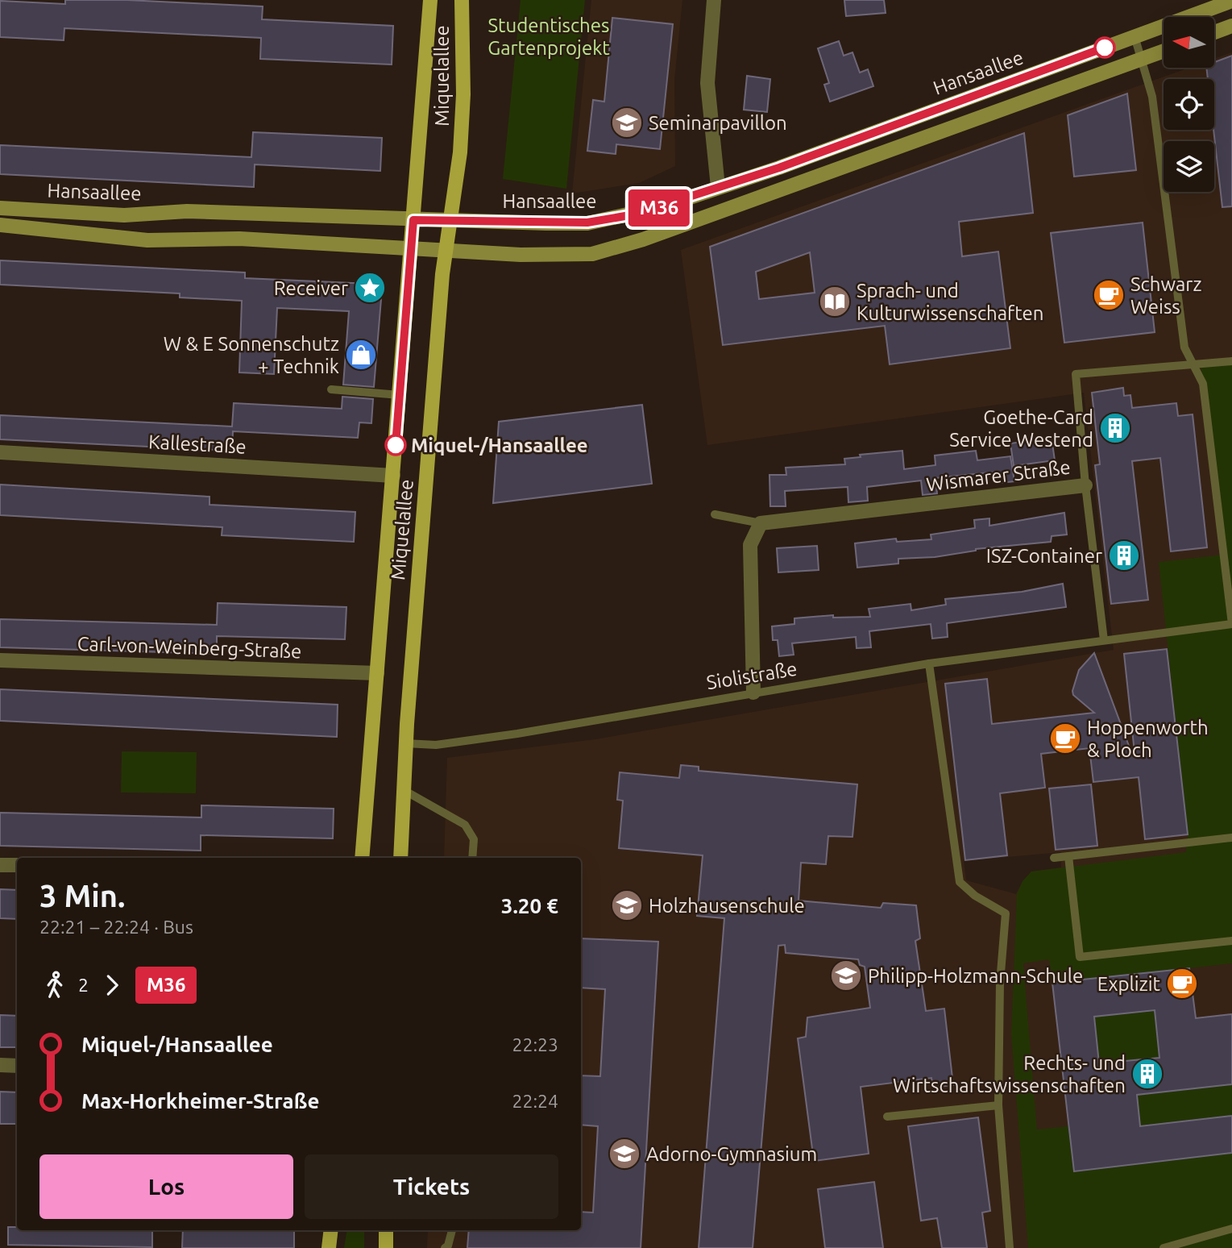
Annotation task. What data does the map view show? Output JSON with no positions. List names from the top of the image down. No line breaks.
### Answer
{"streets":{"main road":["Hansaallee","Miquelallee"],"street":["Kallestraße","Wismarer Straße","Carl-von-Weinberg-Straße"],"lane":["Siolistraße"]},"crossings":[["Hansaallee","Miquelallee"],["Miquelallee","Kallestraße"],["Miquelallee","Carl-von-Weinberg-Straße"],["Miquelallee","Siolistraße"],["Wismarer Straße","Siolistraße"]],"parks":["Studentisches Gartenprojekt"],"places":{"school or university":["Seminarpavillon","Holzhausenschule","Philipp-Holzmann-Schule","Adorno-Gymnasium"],"place":["Receiver"],"cafe":["Schwarz Weiss","Hoppenworth & Ploch","Explizit"],"library":["Sprach- und Kulturwissenschaften"],"shop":["W & E Sonnenschutz + Technik"],"building":["Goethe-Card Service Westend","ISZ-Container","Rechts- und Wirtschaftswissenschaften"],"other":["Miquel-/Hansaallee"]},"lines":["bus line M36"],"north":"left","page":{"on_map":"M36","heading":["3 Min.","22:21 – 22:24 · Bus","3.20 €"],"legs":["2","M36"],"list":[{"name":"Miquel-/Hansaallee","value":"22:23"},{"name":"Max-Horkheimer-Straße","value":"22:24"}],"buttons":["Los","Tickets"]}}
